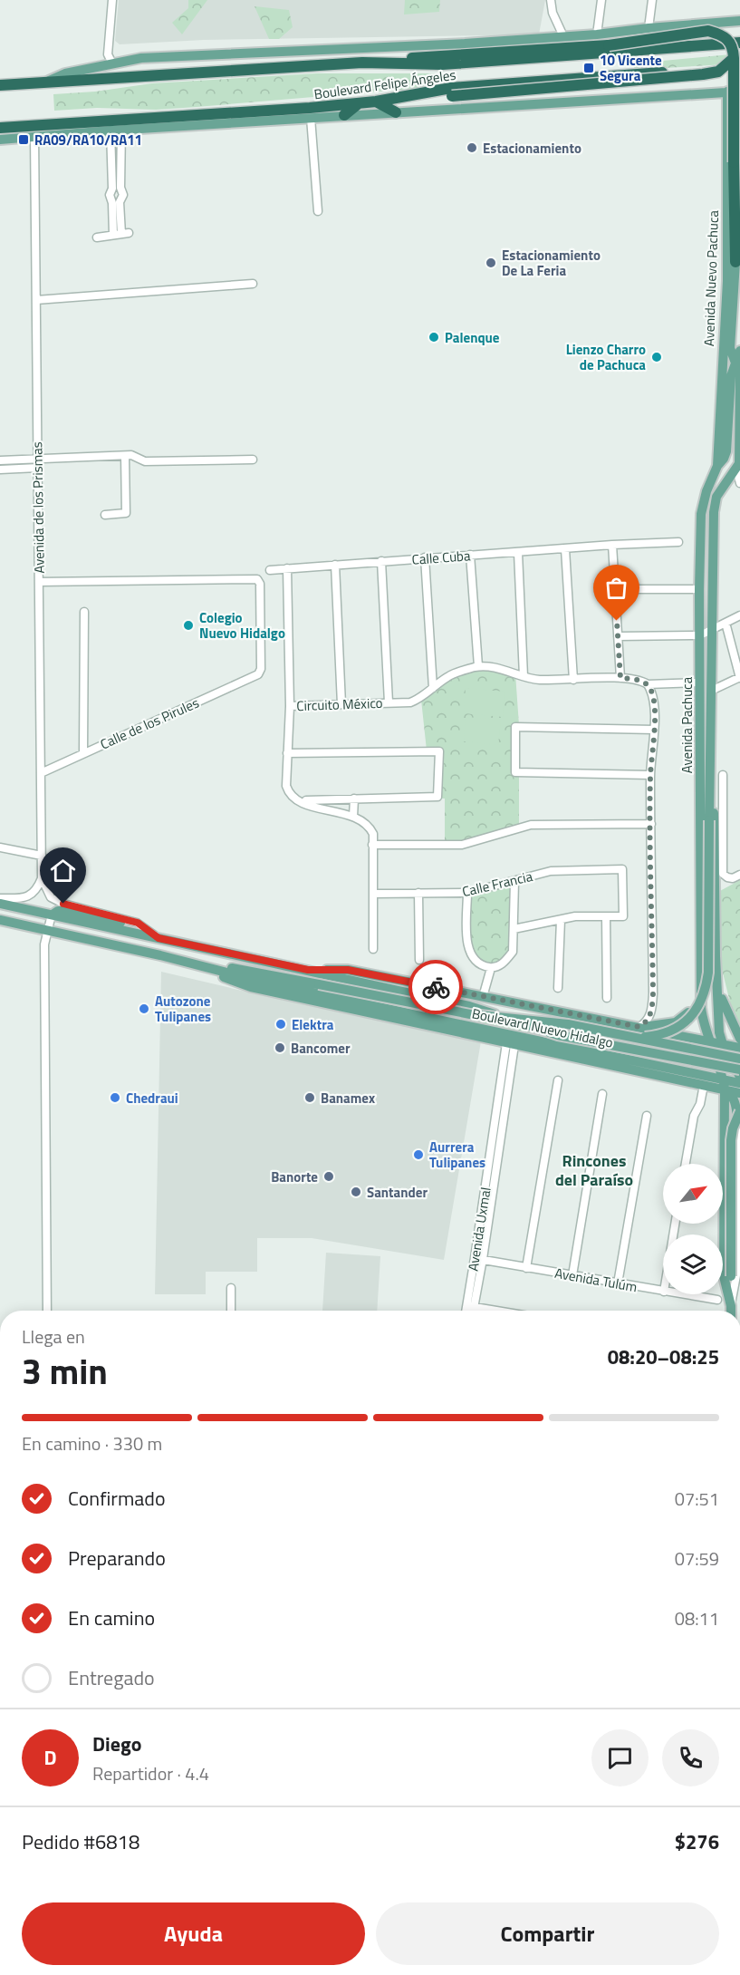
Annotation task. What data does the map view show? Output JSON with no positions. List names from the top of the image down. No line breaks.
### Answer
{"streets":{"highway":["Boulevard Felipe Ángeles"],"main road":["Avenida Nuevo Pachuca","Avenida Pachuca","Boulevard Nuevo Hidalgo"],"street":["Avenida de los Prismas","Calle Cuba","Circuito México","Calle de los Pirules","Calle Francia","Avenida Uxmal","Avenida Tulúm"]},"crossings":[["Boulevard Felipe Ángeles","Avenida Nuevo Pachuca"],["Boulevard Felipe Ángeles","Avenida de los Prismas"],["Avenida Nuevo Pachuca","Avenida Pachuca"],["Avenida de los Prismas","Calle de los Pirules"],["Avenida Pachuca","Boulevard Nuevo Hidalgo"],["Avenida Uxmal","Avenida Tulúm"]],"districts":["Rincones del Paraíso"],"places":{"transit":["10 Vicente Segura","RA09/RA10/RA11"],"other":["Estacionamiento","Estacionamiento De La Feria","Palenque","Lienzo Charro de Pachuca","Colegio Nuevo Hidalgo","Autozone Tulipanes","Elektra","Bancomer","Chedraui","Banamex","Aurrera Tulipanes","Banorte","Santander"]},"north":"top right","page":{"heading":["3 min","Llega en","08:20–08:25"],"panel":["Diego","Repartidor · 4.4","Pedido #6818","$276"],"bar":"En camino · 330 m","list":[["Confirmado","07:51"],["Preparando","07:59"],["En camino","08:11"],"Entregado"],"round":"D","buttons":["Ayuda","Compartir"]}}
